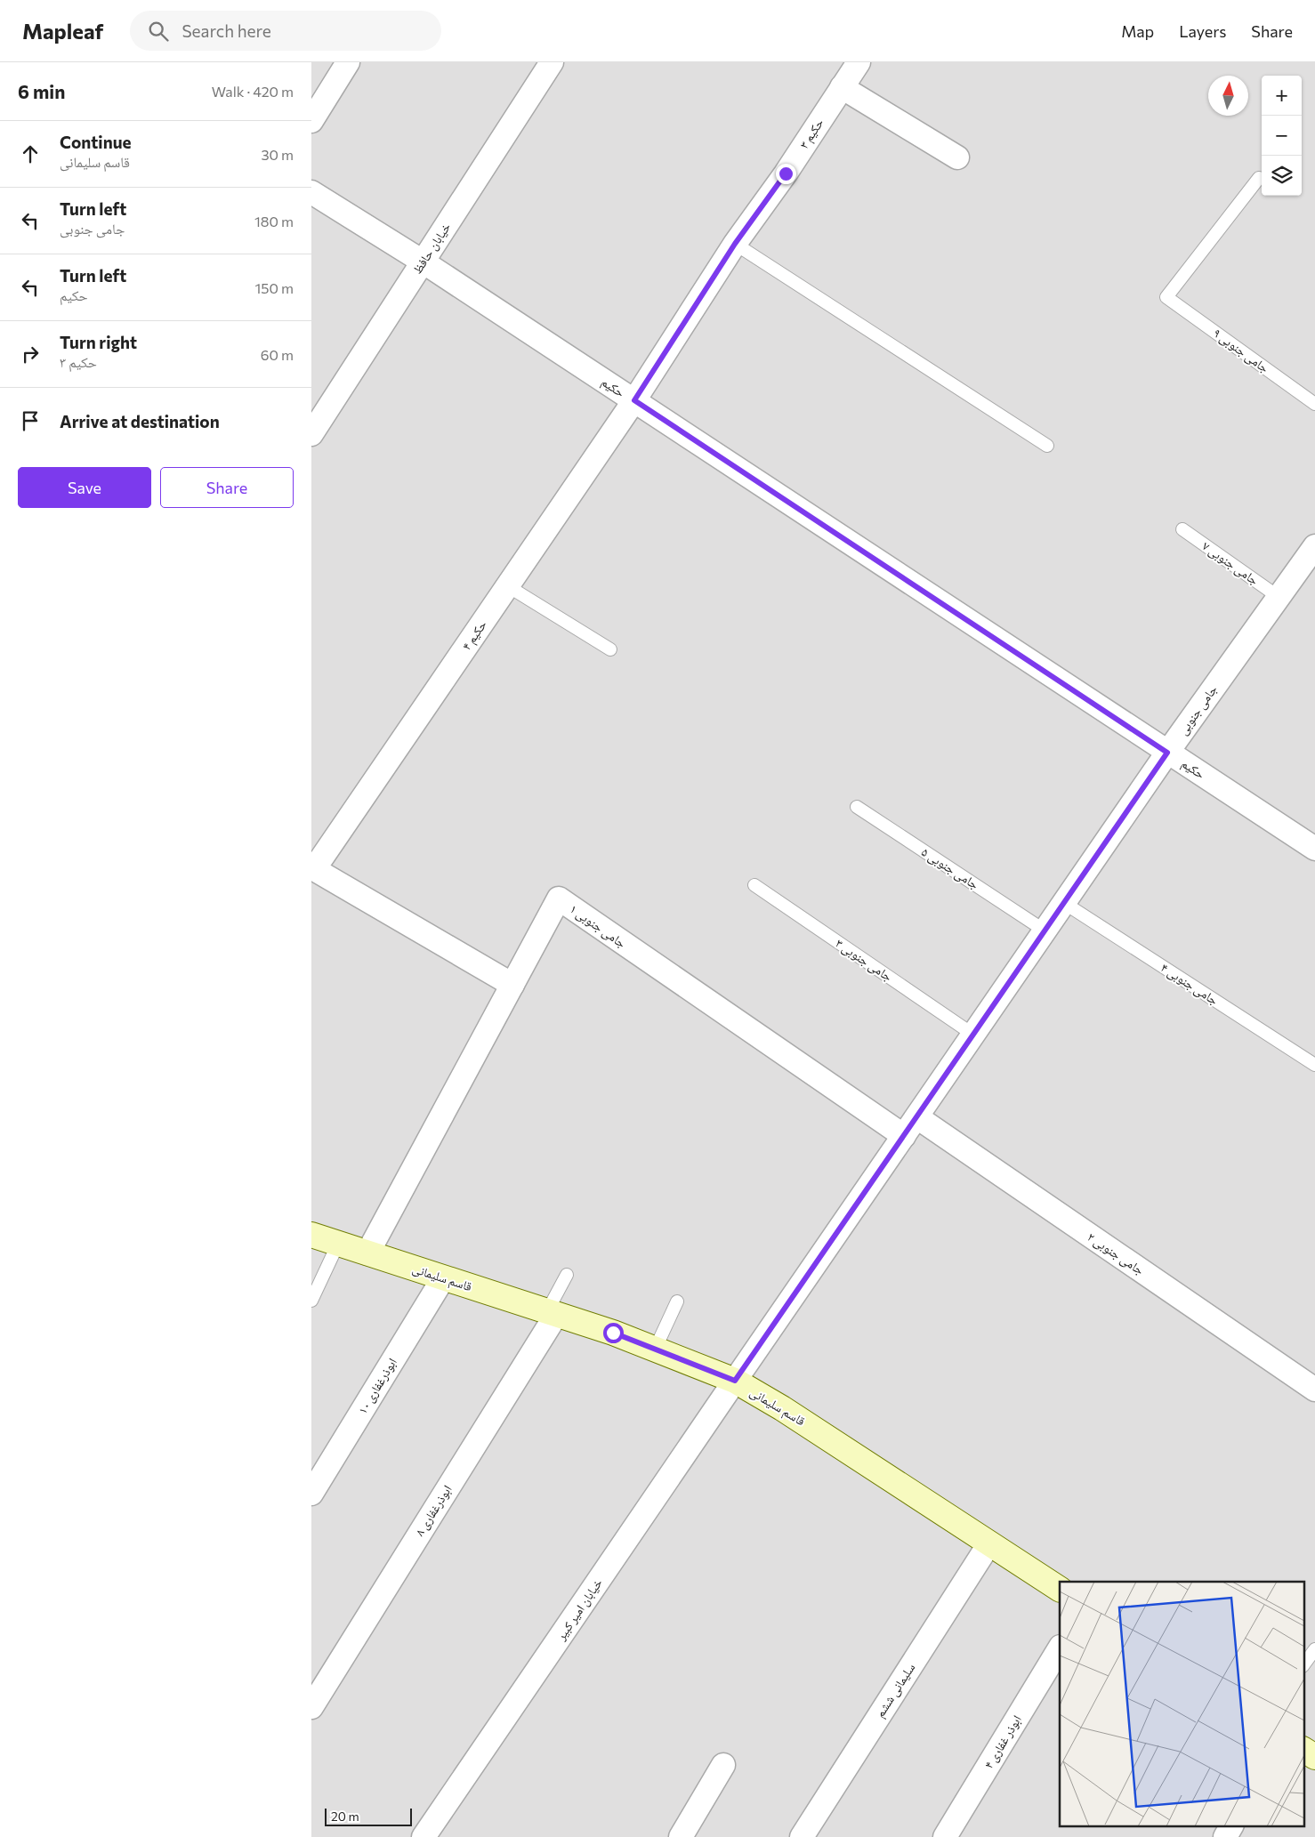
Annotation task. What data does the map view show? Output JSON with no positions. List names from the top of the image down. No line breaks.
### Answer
{"streets":{"street":["حکیم ۳","خیابان حافظ","حکیم","حکیم ۴","جامی جنوبی","جامی جنوبی ۱","جامی جنوبی ۲","قاسم سلیمانی","ابوذرغفاری ۱۰","ابوذرغفاری ۸","خیابان امیر کبیر","سلیمانی ششم","ابوذر غفاری ۴"],"lane":["جامی جنوبی ۹","جامی جنوبی ۷","جامی جنوبی ۵","جامی جنوبی ۳","جامی جنوبی ۴"]},"crossings":[["حکیم ۳","حکیم"],["حکیم ۳","حکیم ۴"],["خیابان حافظ","حکیم"],["حکیم","حکیم ۴"],["حکیم","جامی جنوبی"],["جامی جنوبی ۷","جامی جنوبی"],["حکیم ۴","جامی جنوبی ۱"],["جامی جنوبی","جامی جنوبی ۵"],["جامی جنوبی","جامی جنوبی ۱"],["جامی جنوبی","جامی جنوبی ۳"],["جامی جنوبی","جامی جنوبی ۴"],["جامی جنوبی","جامی جنوبی ۲"],["جامی جنوبی","قاسم سلیمانی"],["جامی جنوبی","خیابان امیر کبیر"],["جامی جنوبی ۱","قاسم سلیمانی"],["قاسم سلیمانی","ابوذرغفاری ۱۰"],["قاسم سلیمانی","ابوذرغفاری ۸"],["قاسم سلیمانی","خیابان امیر کبیر"],["قاسم سلیمانی","سلیمانی ششم"]],"scale_bar":"20 m","north":"top","page":{"header":"Mapleaf","search":"Search here","nav":["Map","Layers","Share"],"heading":["6 min","Walk · 420 m"],"map_buttons":["+","−"],"list":[["Continue","قاسم سلیمانی","30 m"],["Turn left","جامی جنوبی","180 m"],["Turn left","حکیم","150 m"],["Turn right","حکیم ۳","60 m"],"Arrive at destination"],"buttons":["Save","Share"],"scale":"20 m"}}
